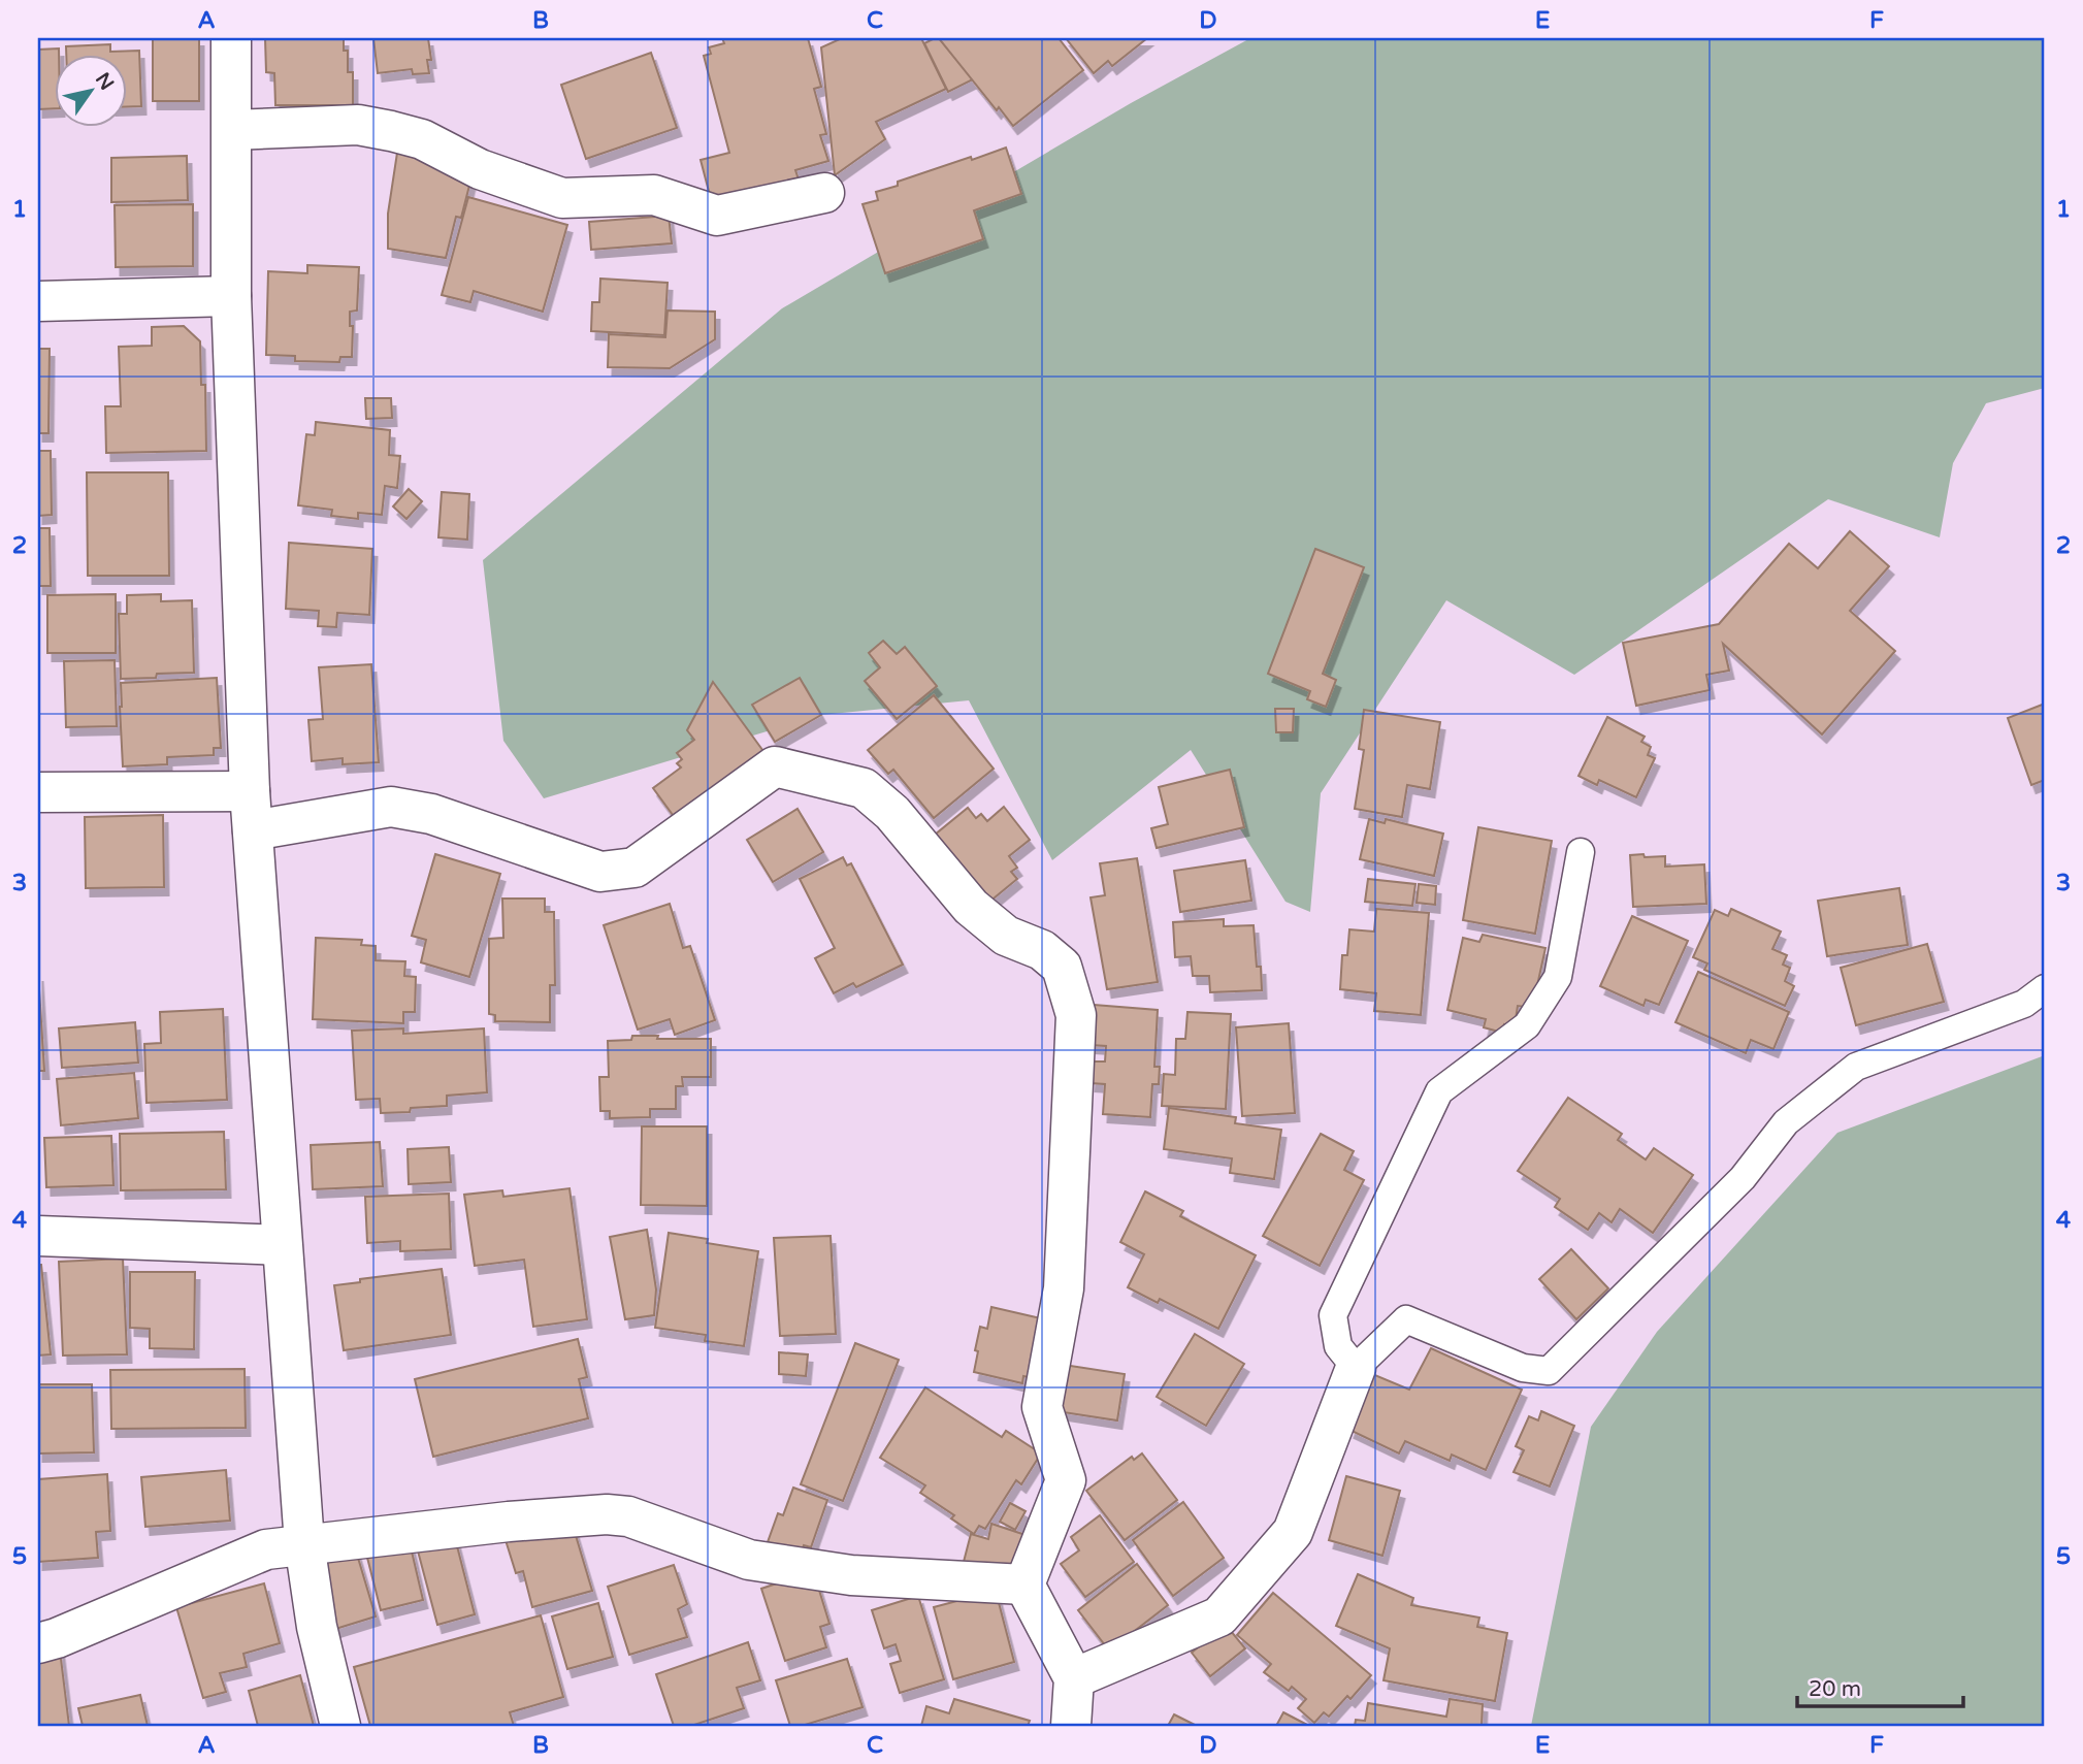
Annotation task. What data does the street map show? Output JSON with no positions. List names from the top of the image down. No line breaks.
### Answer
{"scale_bar":"20 m","north":"top right","grid":{"columns":["A","B","C","D","E","F"],"rows":["1","2","3","4","5"]}}
